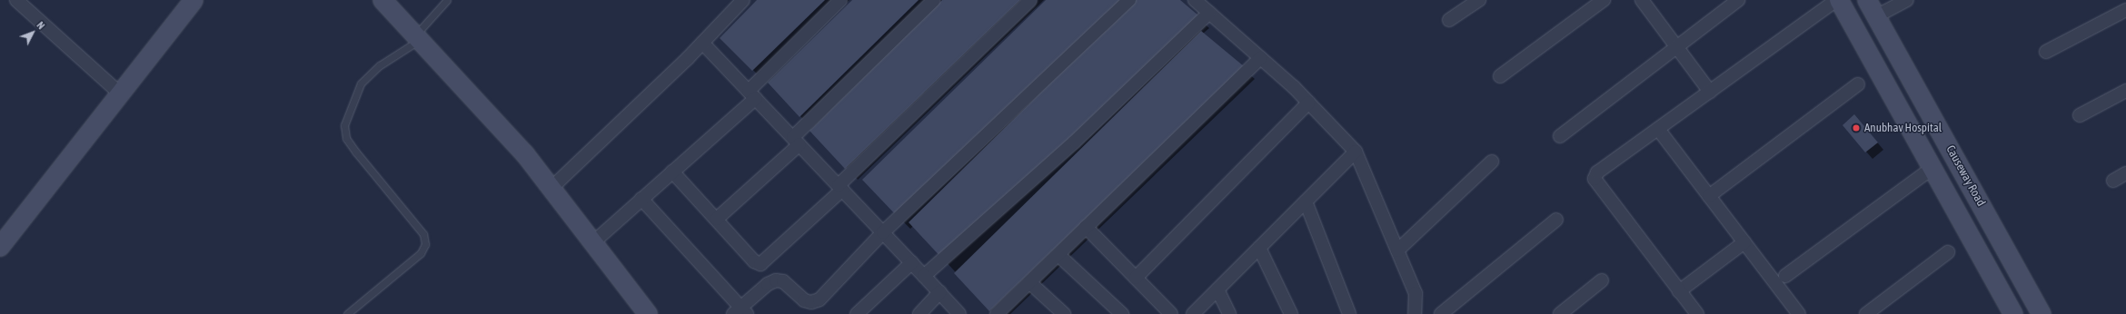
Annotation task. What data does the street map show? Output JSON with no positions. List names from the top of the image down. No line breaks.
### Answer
{"streets":{"street":["Causeway Road"]},"places":["Anubhav Hospital"],"north":"top right"}
